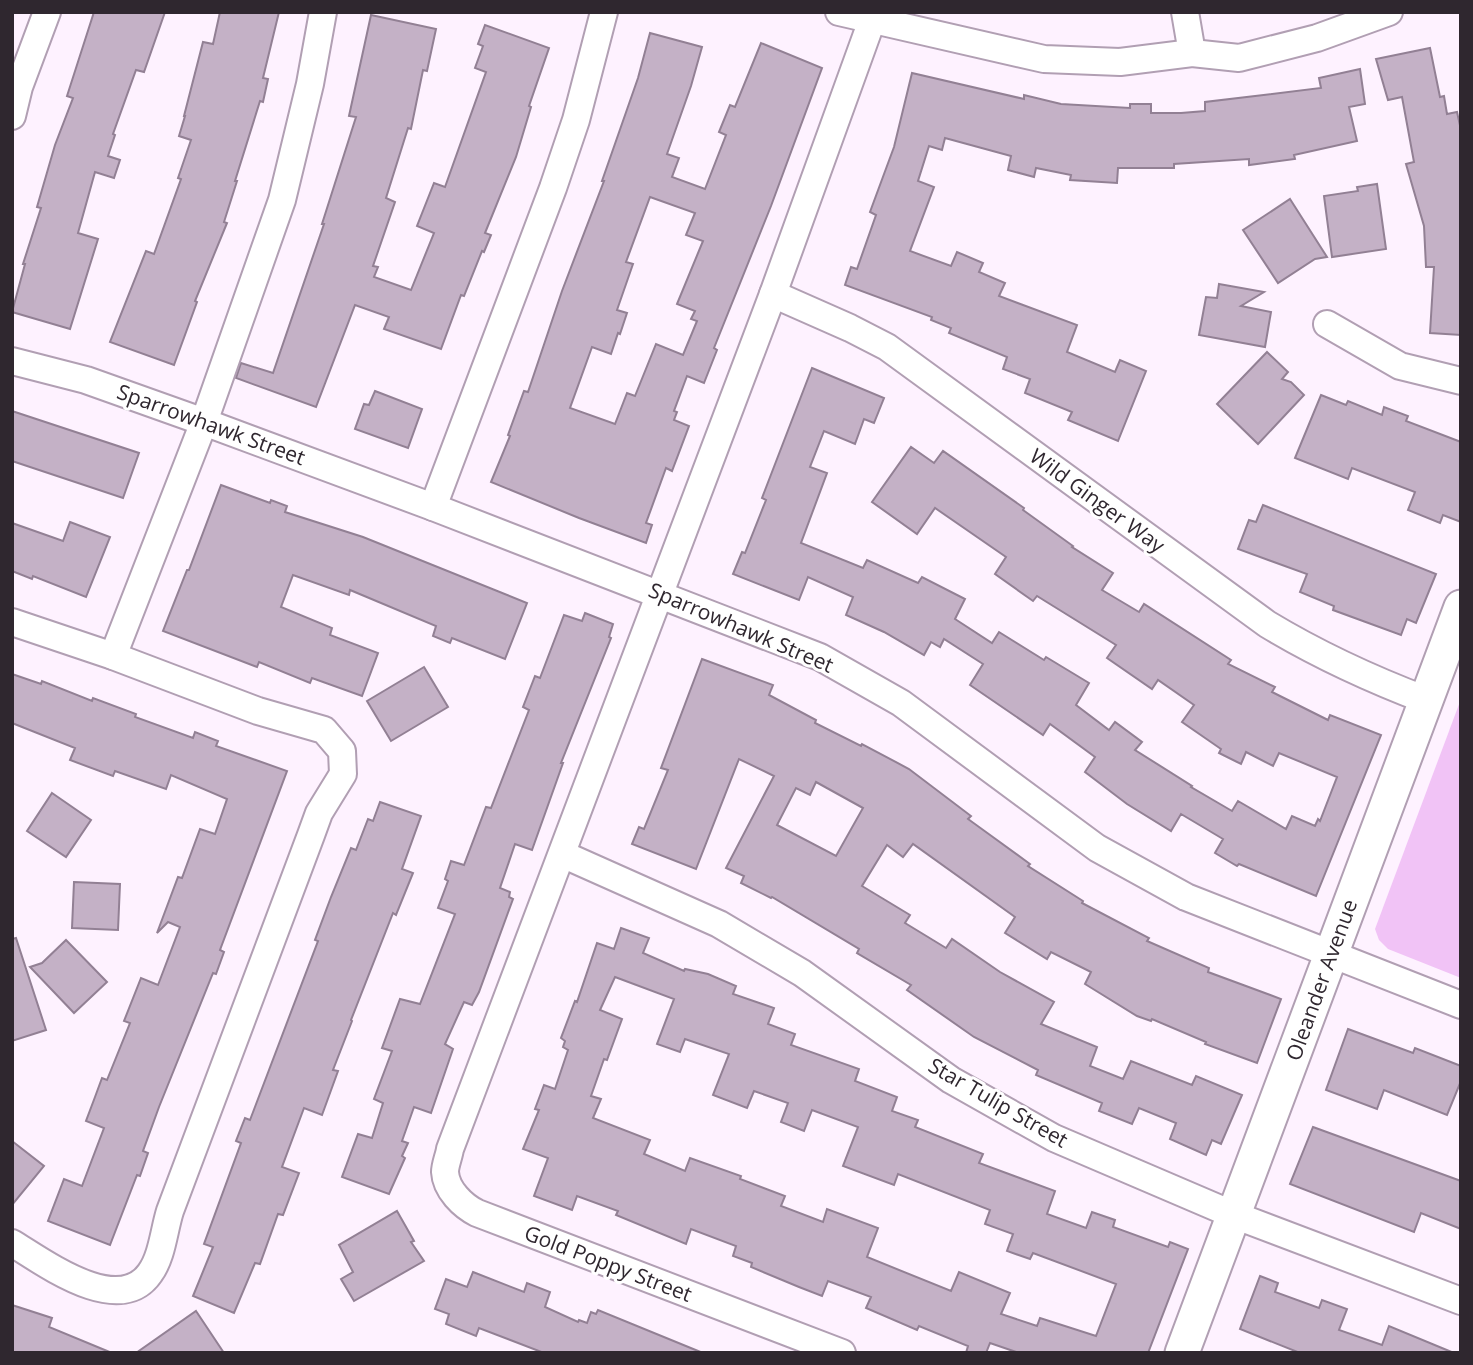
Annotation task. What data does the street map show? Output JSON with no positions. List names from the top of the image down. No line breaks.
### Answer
{"streets":{"street":["Sparrowhawk Street","Wild Ginger Way","Oleander Avenue","Star Tulip Street","Gold Poppy Street"]},"crossings":[["Sparrowhawk Street","Oleander Avenue"],["Sparrowhawk Street","Gold Poppy Street"],["Wild Ginger Way","Oleander Avenue"],["Wild Ginger Way","Gold Poppy Street"],["Oleander Avenue","Star Tulip Street"],["Star Tulip Street","Gold Poppy Street"]]}
